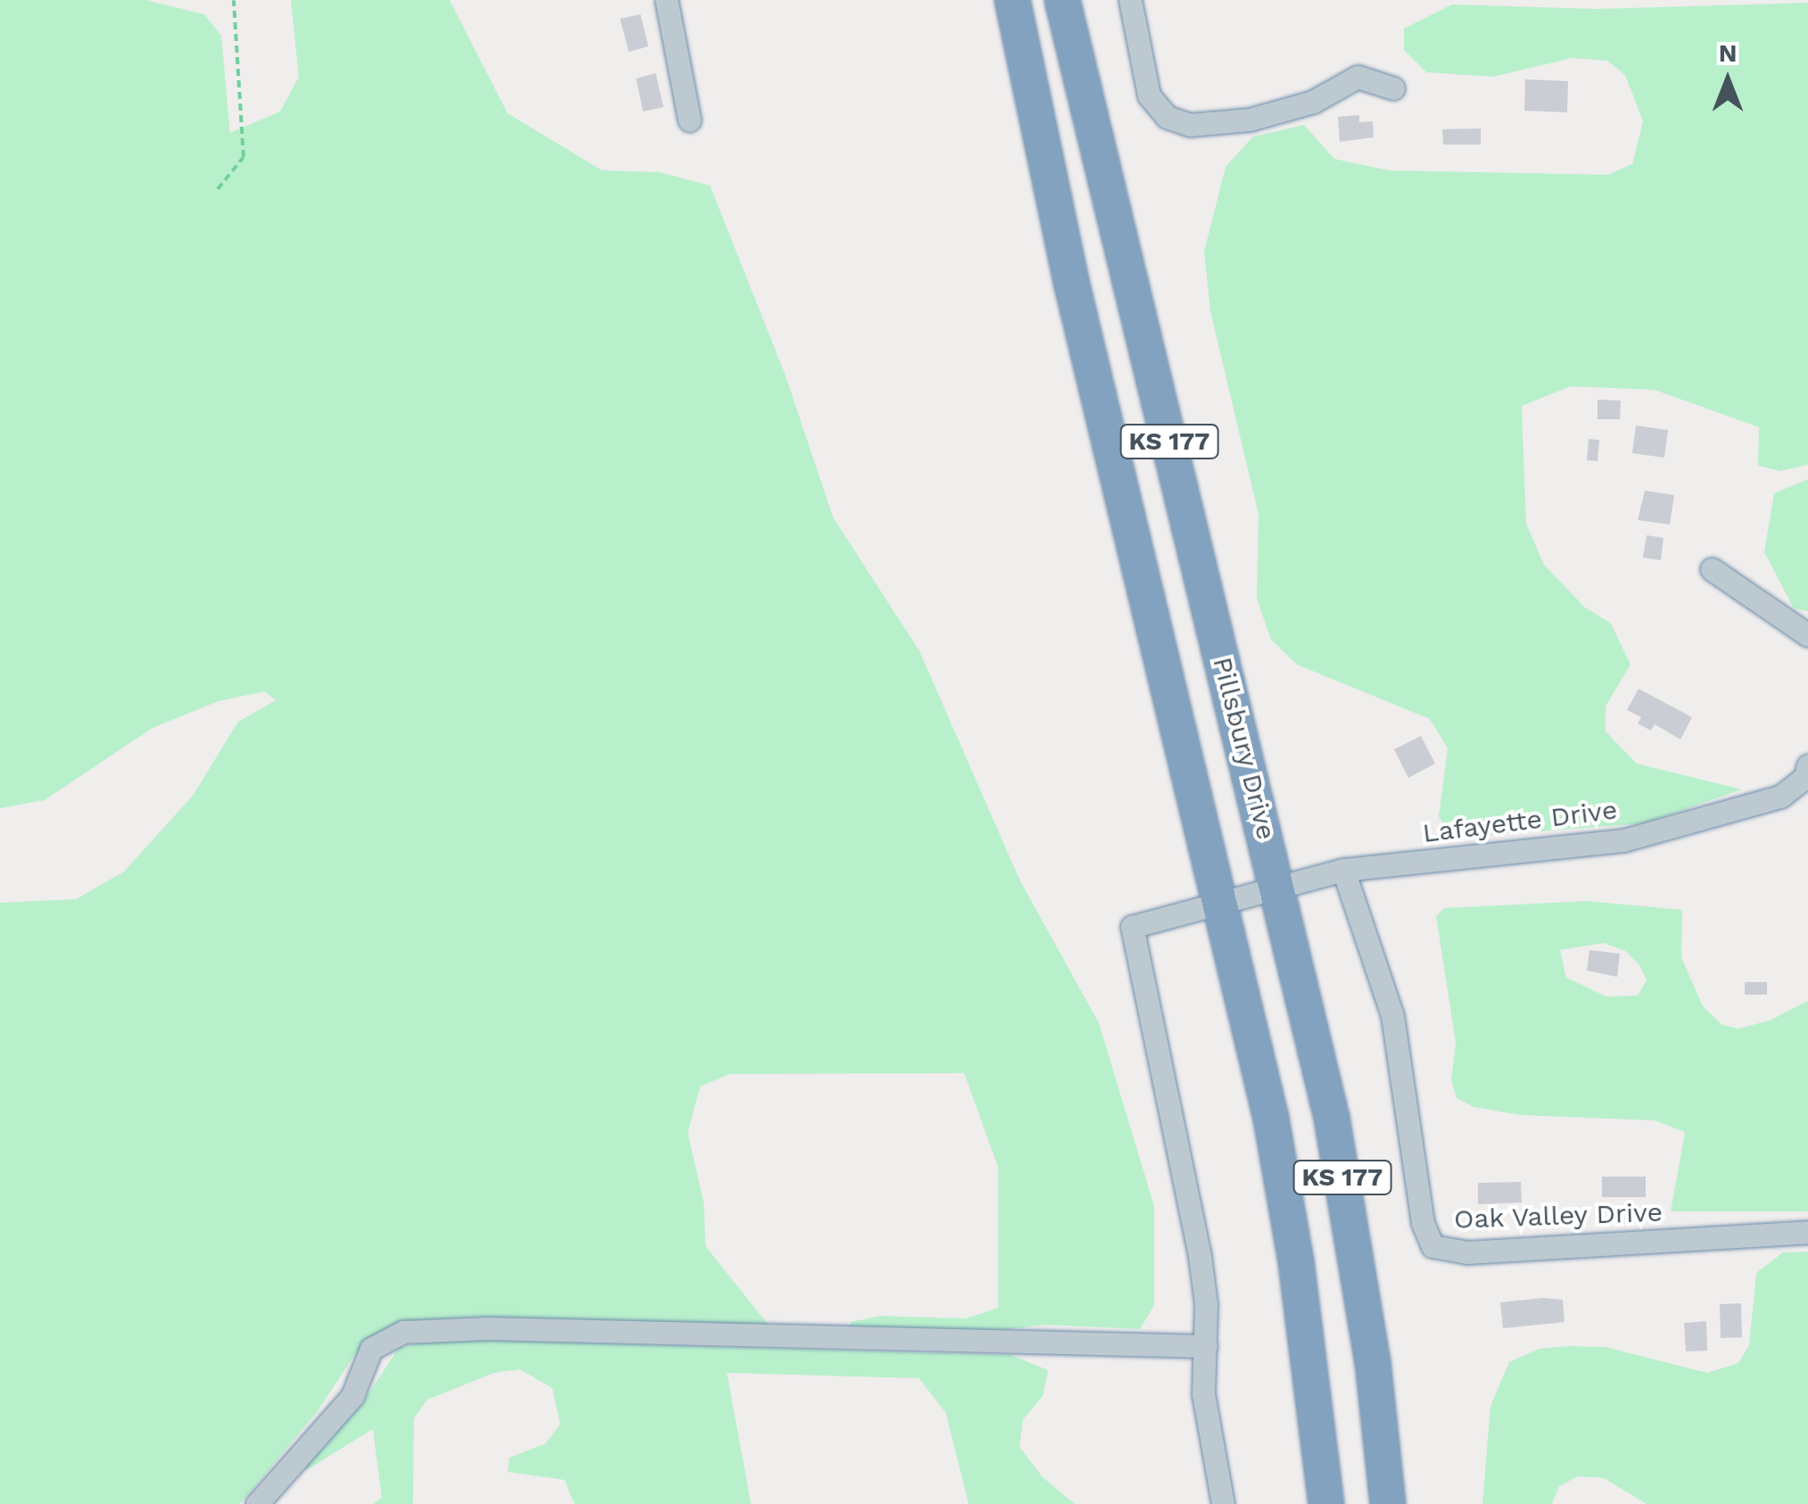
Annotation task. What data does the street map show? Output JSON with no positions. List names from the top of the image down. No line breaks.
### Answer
{"streets":{"highway":["KS 177","Pillsbury Drive"],"street":["Lafayette Drive","Oak Valley Drive"]},"crossings":[["KS 177","Lafayette Drive"],["Pillsbury Drive","Lafayette Drive"],["Lafayette Drive","Oak Valley Drive"]],"north":"top"}
